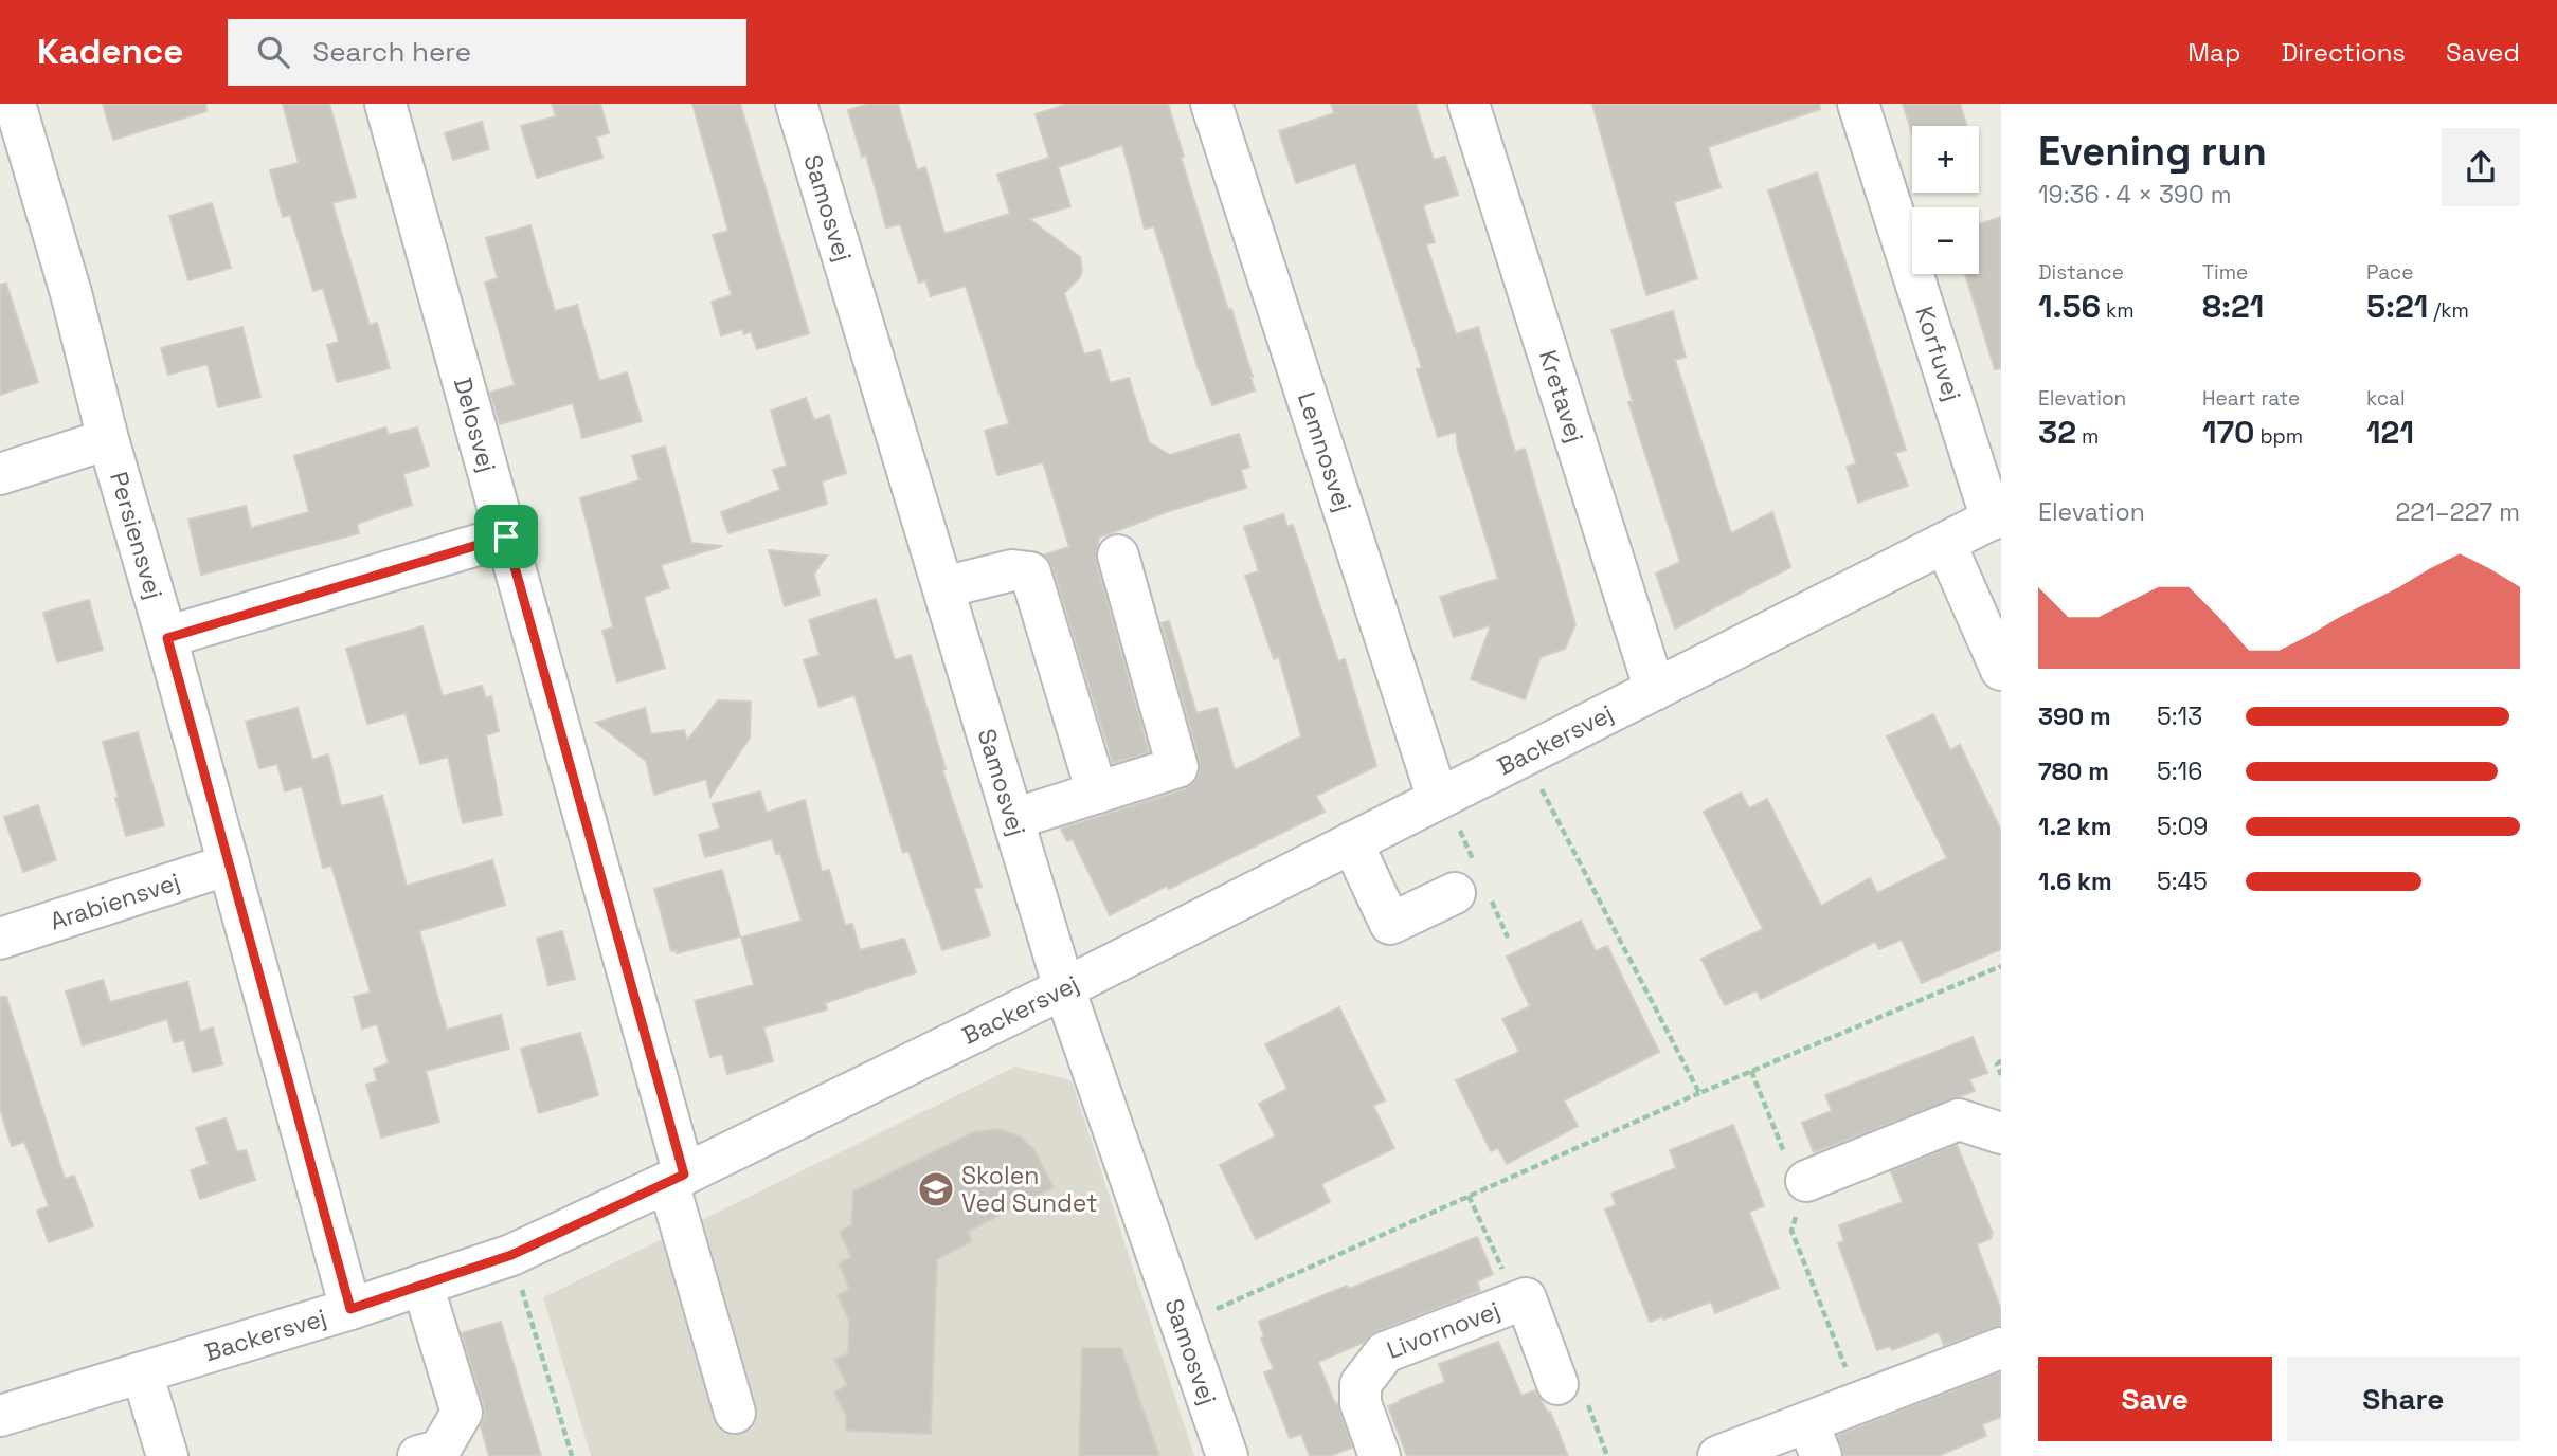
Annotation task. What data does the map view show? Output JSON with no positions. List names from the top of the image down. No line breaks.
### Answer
{"streets":{"street":["Samosvej","Korfuvej","Kretavej","Delosvej","Lemnosvej","Persiensvej","Backersvej","Arabiensvej","Livornovej"]},"crossings":[["Samosvej","Backersvej"],["Korfuvej","Backersvej"],["Kretavej","Backersvej"],["Delosvej","Backersvej"],["Lemnosvej","Backersvej"],["Persiensvej","Backersvej"],["Persiensvej","Arabiensvej"]],"places":{"school or university":["Skolen Ved Sundet"]},"page":{"header":"Kadence","search":"Search here","nav":["Map","Directions","Saved"],"heading":["Evening run","19:36 · 4 × 390 m"],"map_buttons":["+","−"],"stats":[["Distance","1.56 km"],["Time","8:21"],["Pace","5:21 /km"],["Elevation","32 m"],["Heart rate","170 bpm"],["kcal","121"]],"chart":["Elevation","221–227 m"],"list":[{"name":"390 m","note":"5:13"},{"name":"780 m","note":"5:16"},{"name":"1.2 km","note":"5:09"},{"name":"1.6 km","note":"5:45"}],"buttons":["Save","Share"]}}
